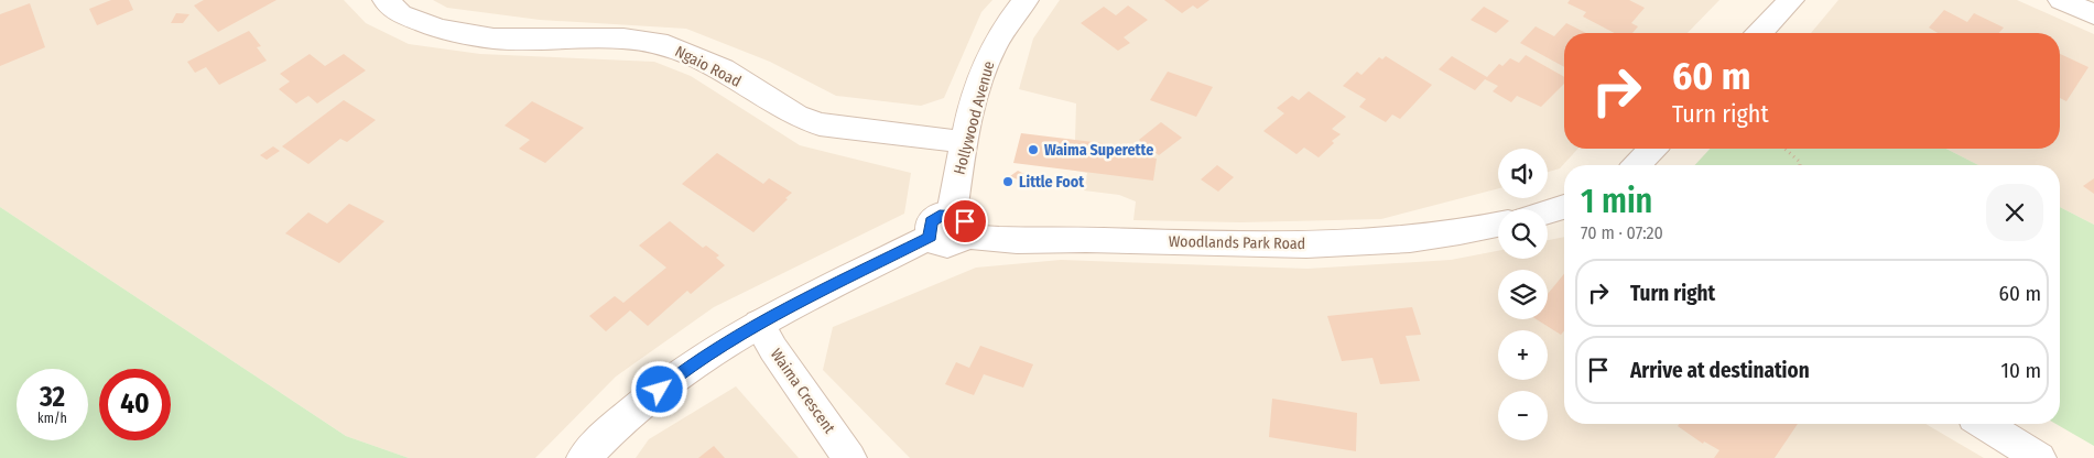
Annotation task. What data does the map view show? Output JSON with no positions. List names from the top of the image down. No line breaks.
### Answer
{"streets":{"street":["Ngaio Road","Hollywood Avenue","Woodlands Park Road","Waima Crescent"]},"crossings":[["Ngaio Road","Hollywood Avenue"],["Hollywood Avenue","Woodlands Park Road"]],"places":["Waima Superette","Little Foot"],"page":{"turn":["60 m","Turn right"],"map_buttons":["+","−"],"heading":["1 min","70 m · 07:20"],"list":[{"name":"Turn right","value":"60 m"},{"name":"Arrive at destination","value":"10 m"}],"speed":"32 km/h","limit":"40"}}
